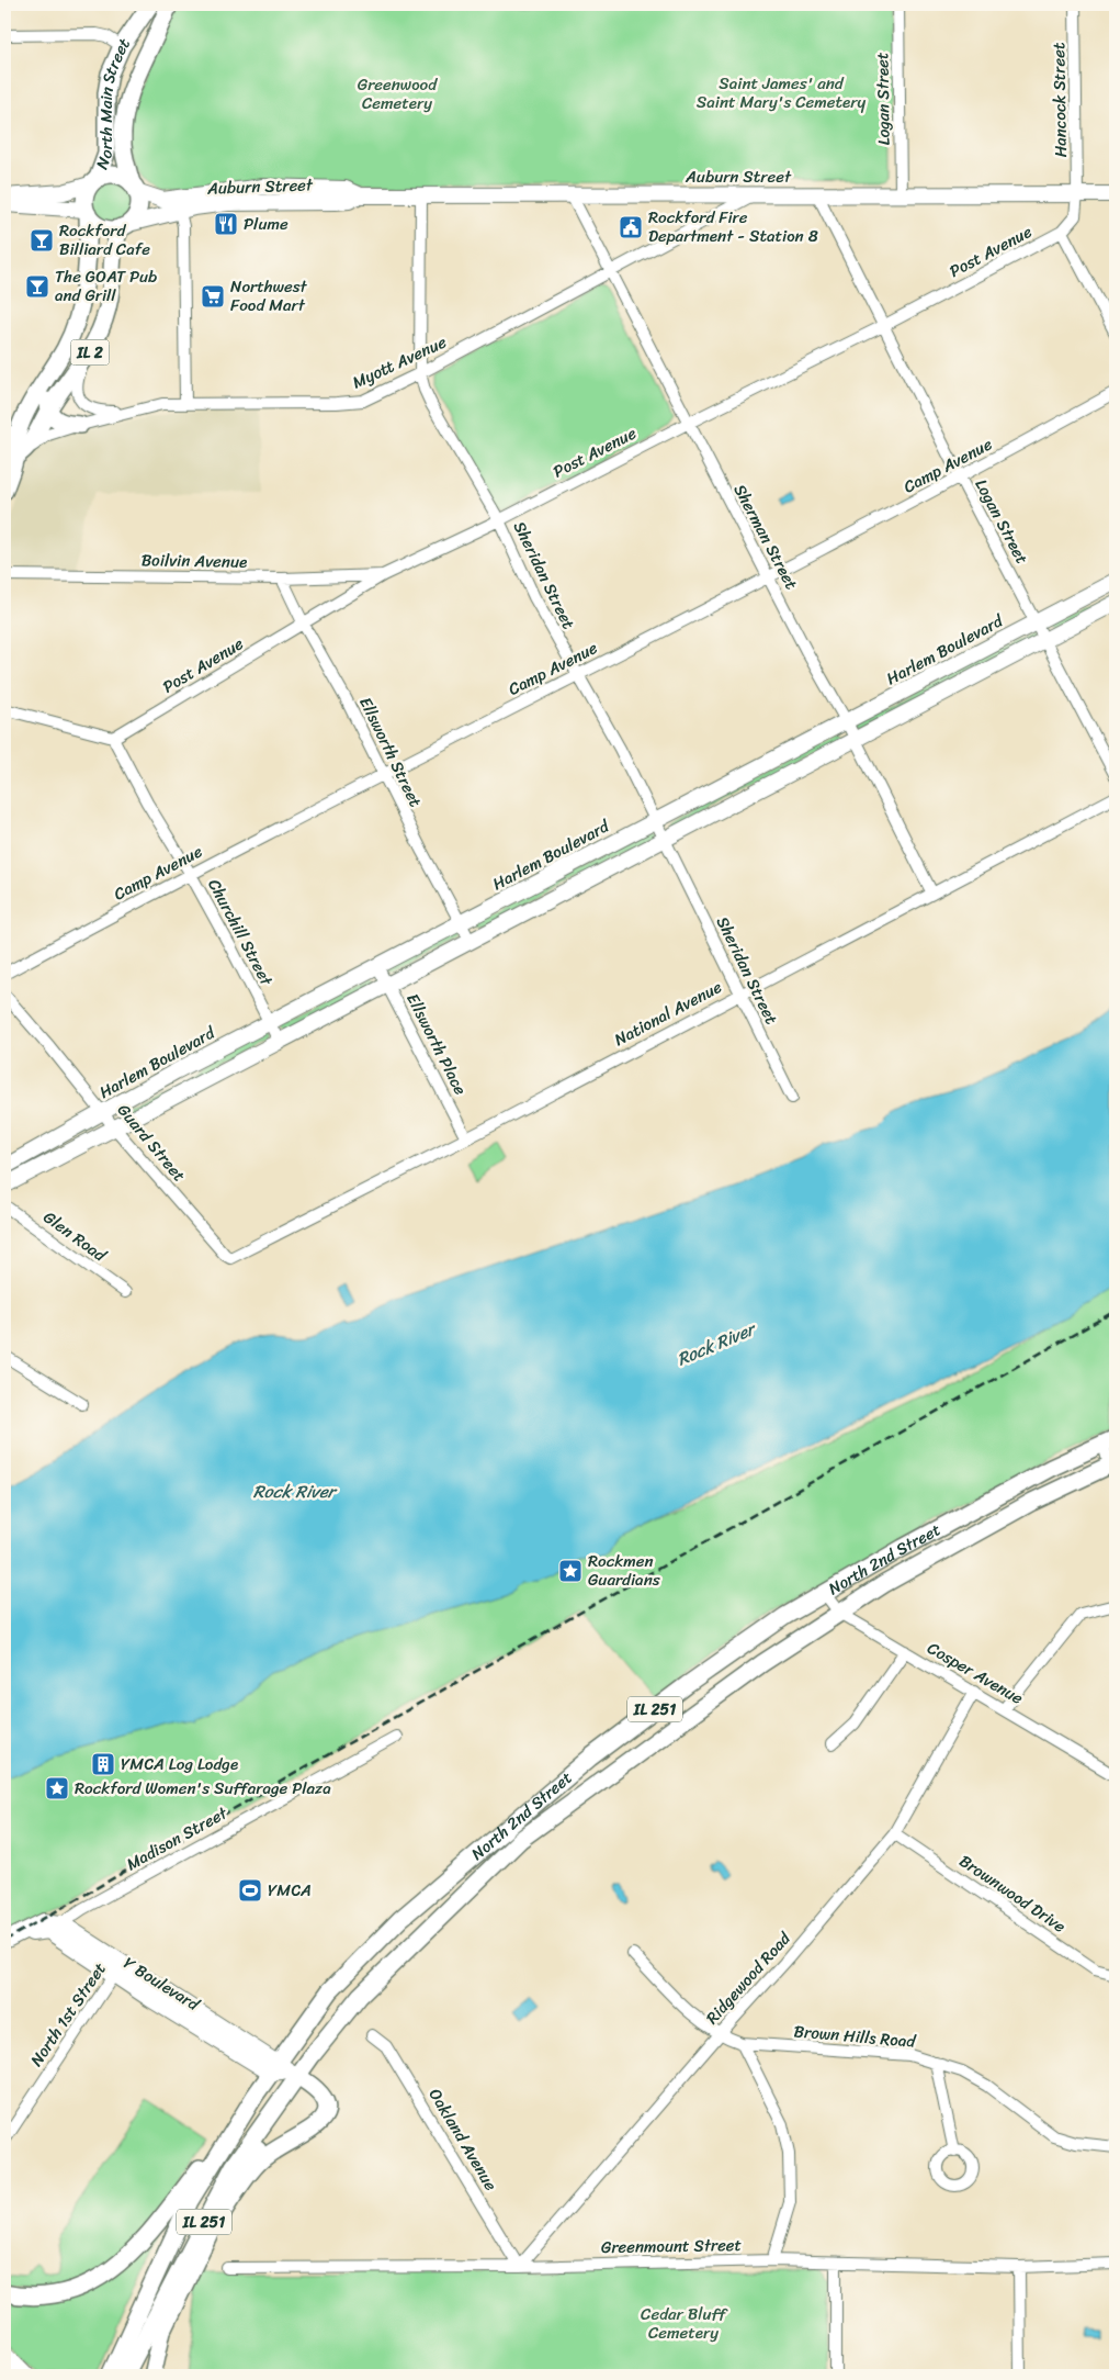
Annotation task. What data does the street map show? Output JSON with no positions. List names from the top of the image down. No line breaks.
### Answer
{"streets":{"main road":["North Main Street","IL 2","North 2nd Street","IL 251"],"street":["Logan Street","Hancock Street","Auburn Street","Post Avenue","Myott Avenue","Camp Avenue","Sherman Street","Boilvin Avenue","Sheridan Street","Harlem Boulevard","Ellsworth Street","Churchill Street","National Avenue","Ellsworth Place","Guard Street","Glen Road","Cosper Avenue","Madison Street","Brownwood Drive","Ridgewood Road","Y Boulevard","North 1st Street","Brown Hills Road","Oakland Avenue","Greenmount Street"]},"crossings":[["Logan Street","Auburn Street"],["Logan Street","Post Avenue"],["Logan Street","Camp Avenue"],["Logan Street","Harlem Boulevard"],["Hancock Street","Auburn Street"],["North Main Street","Auburn Street"],["North Main Street","IL 2"],["Auburn Street","IL 2"],["Auburn Street","Myott Avenue"],["Auburn Street","Sherman Street"],["Auburn Street","Sheridan Street"],["Post Avenue","Sherman Street"],["Post Avenue","Boilvin Avenue"],["Post Avenue","Sheridan Street"],["Post Avenue","Ellsworth Street"],["Post Avenue","Churchill Street"],["IL 2","Myott Avenue"],["Myott Avenue","Sherman Street"],["Myott Avenue","Sheridan Street"],["Camp Avenue","Sherman Street"],["Camp Avenue","Sheridan Street"],["Camp Avenue","Ellsworth Street"],["Camp Avenue","Churchill Street"],["Sherman Street","Harlem Boulevard"],["Sherman Street","National Avenue"],["Boilvin Avenue","Ellsworth Street"],["Sheridan Street","Harlem Boulevard"],["Sheridan Street","National Avenue"],["Harlem Boulevard","Ellsworth Street"],["Harlem Boulevard","Churchill Street"],["Harlem Boulevard","Ellsworth Place"],["Harlem Boulevard","Guard Street"],["National Avenue","Ellsworth Place"],["National Avenue","Guard Street"],["North 2nd Street","Cosper Avenue"],["North 2nd Street","Y Boulevard"],["Cosper Avenue","Ridgewood Road"],["Madison Street","Y Boulevard"],["Brownwood Drive","Ridgewood Road"],["Ridgewood Road","Brown Hills Road"],["Ridgewood Road","Oakland Avenue"],["Ridgewood Road","Greenmount Street"],["Y Boulevard","North 1st Street"],["Oakland Avenue","Greenmount Street"]],"water":["Rock River"],"parks":["Saint James' and Saint Mary's Cemetery","Greenwood Cemetery","Cedar Bluff Cemetery"],"places":{"restaurant":["Plume"],"public building":["Rockford Fire Department - Station 8"],"bar":["Rockford Billiard Cafe","The GOAT Pub and Grill"],"supermarket":["Northwest Food Mart"],"place":["Rockmen Guardians","Rockford Women's Suffarage Plaza"],"building":["YMCA Log Lodge"],"sports":["YMCA"]}}
